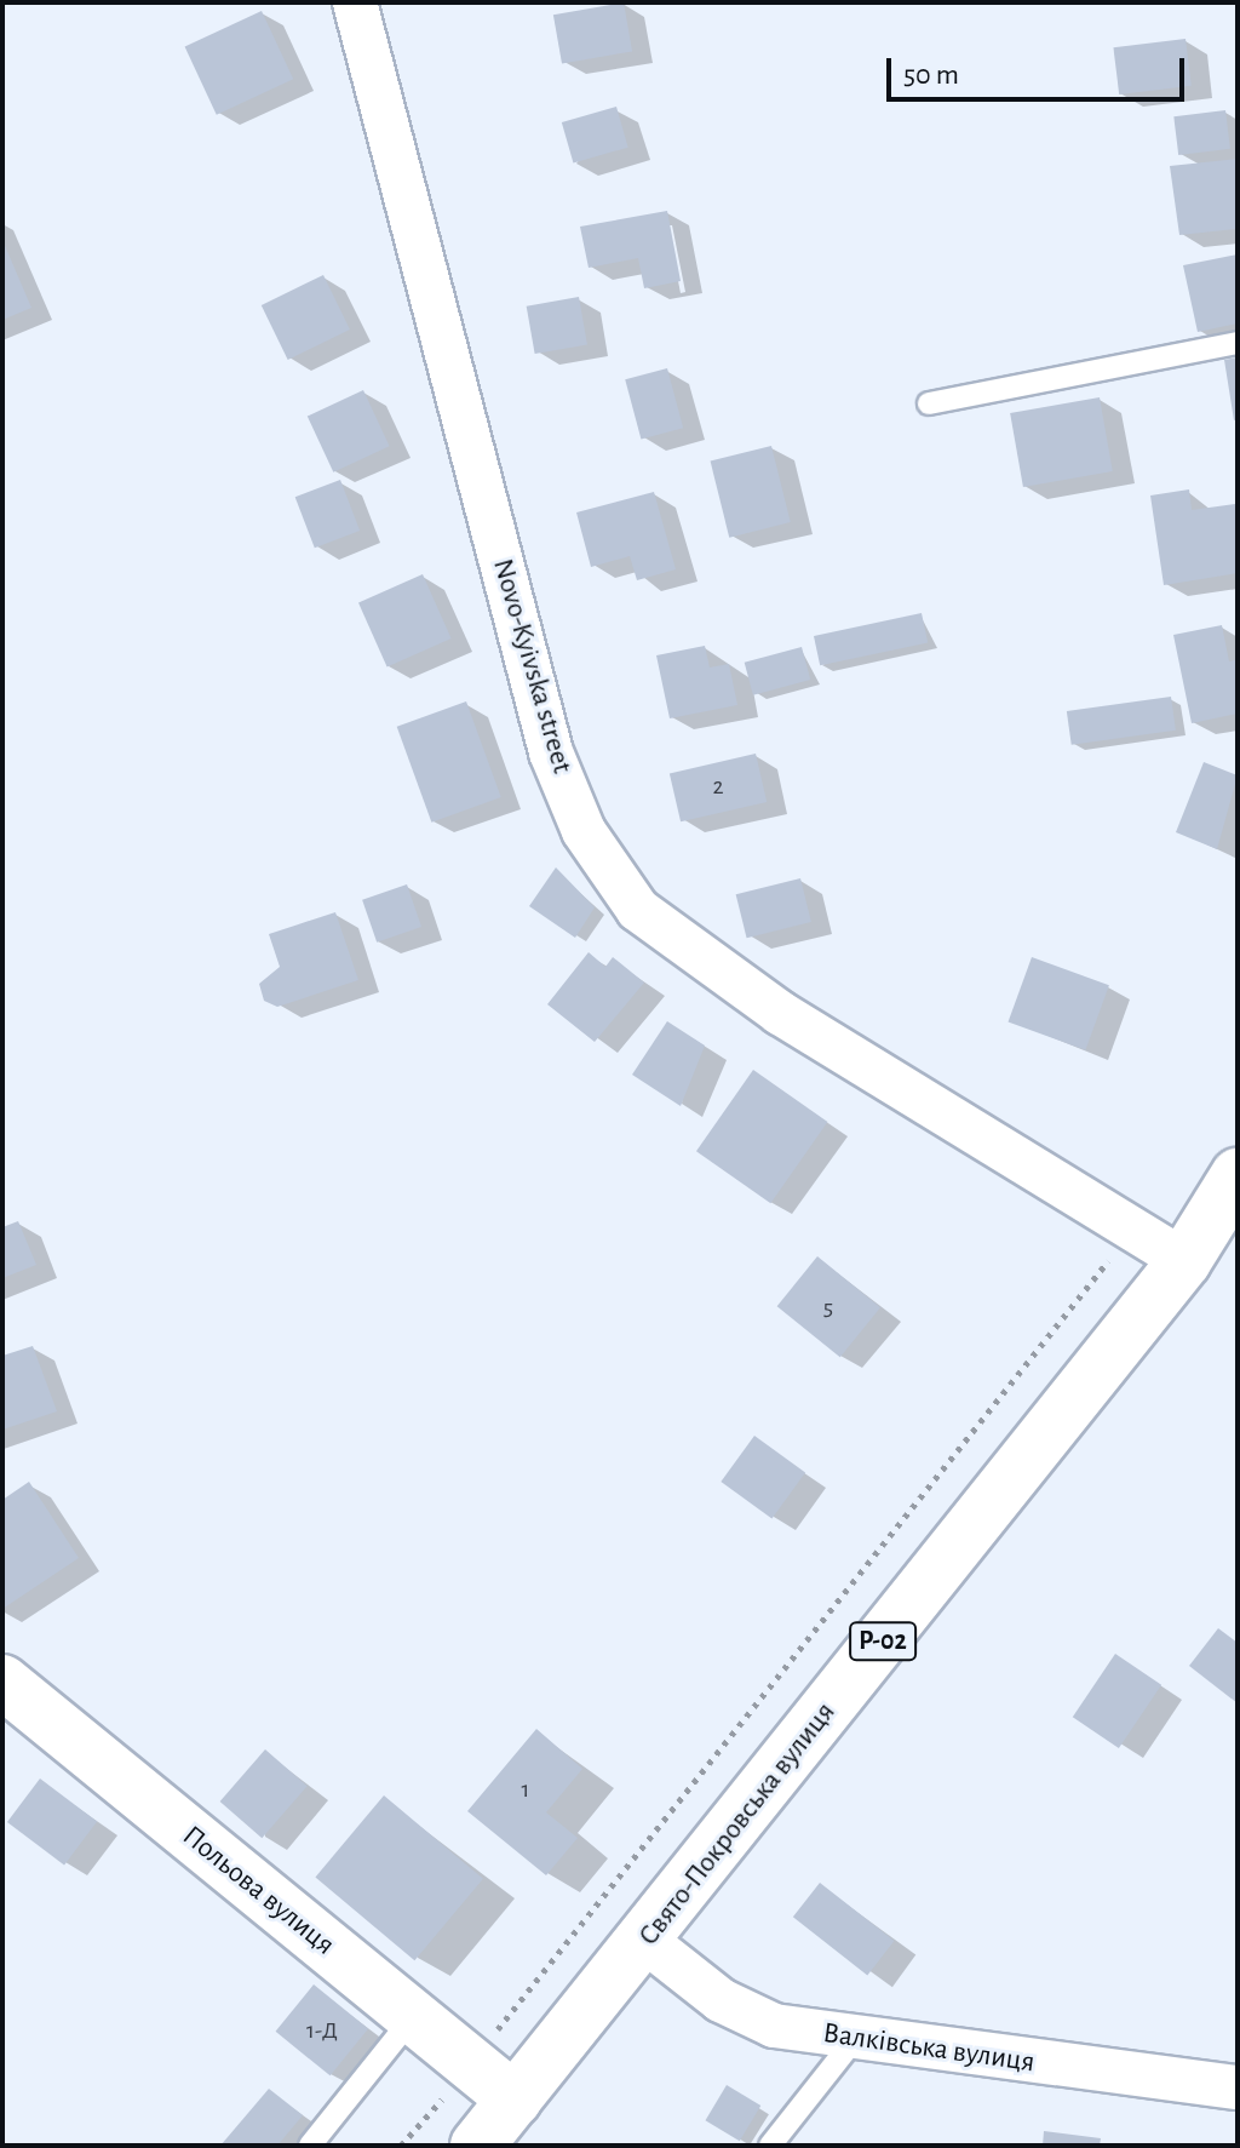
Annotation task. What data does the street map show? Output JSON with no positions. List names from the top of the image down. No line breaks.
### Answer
{"streets":{"main road":["Р-02","Свято-Покровська вулиця","Польова вулиця"],"street":["Novo-Kyivska street","Валківська вулиця"]},"crossings":[["Novo-Kyivska street","Свято-Покровська вулиця"],["Свято-Покровська вулиця","Польова вулиця"],["Свято-Покровська вулиця","Валківська вулиця"]],"house_numbers":["2","5","1","1-Д"],"scale_bar":"50 m"}
